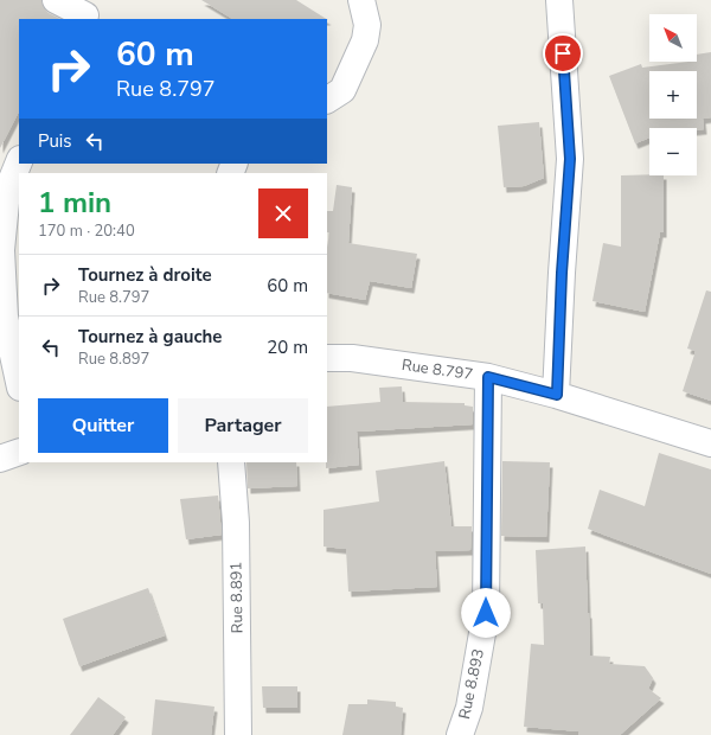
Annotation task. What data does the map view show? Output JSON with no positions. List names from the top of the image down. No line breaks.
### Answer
{"streets":{"street":["Rue 8.797","Rue 8.891","Rue 8.893"]},"crossings":[["Rue 8.797","Rue 8.893"]],"north":"top left","page":{"map_buttons":["+","−"],"turn":["60 m","Rue 8.797"],"then":"Puis","heading":["1 min","170 m · 20:40"],"list":[{"name":"Tournez à droite","note":"Rue 8.797","value":"60 m"},{"name":"Tournez à gauche","note":"Rue 8.897","value":"20 m"}],"buttons":["Quitter","Partager"]}}
